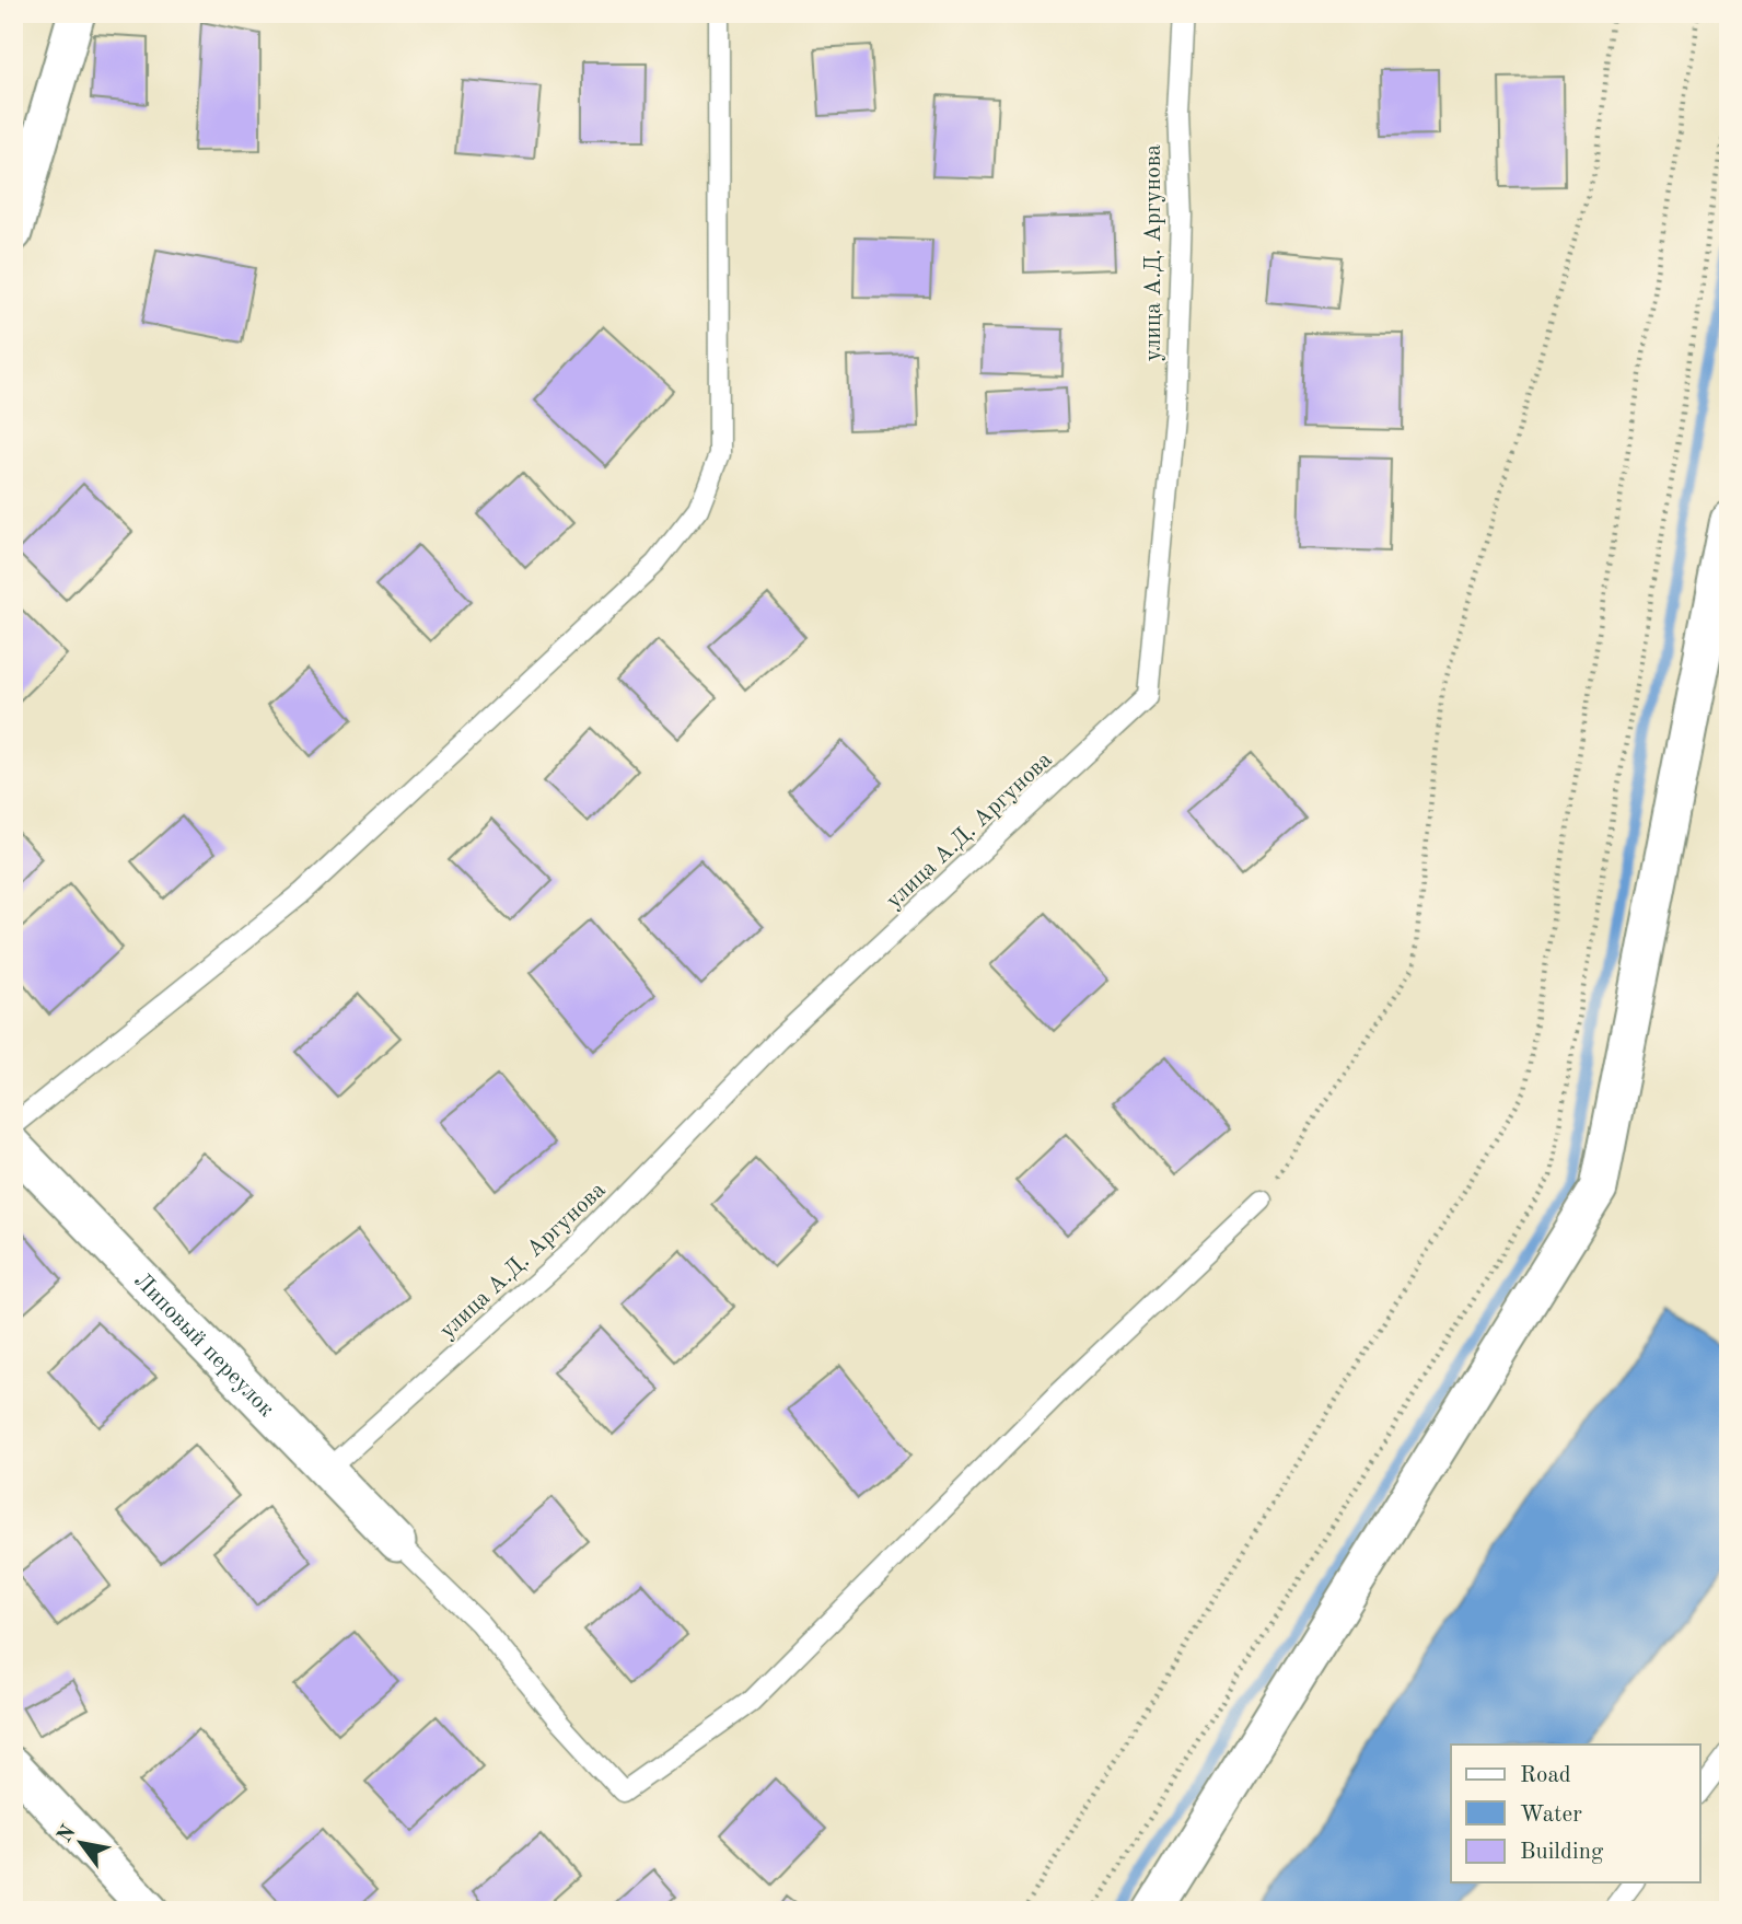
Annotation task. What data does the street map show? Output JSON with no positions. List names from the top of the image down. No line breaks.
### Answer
{"streets":{"street":["Липовый переулок"],"lane":["улица А.Д. Аргунова"]},"crossings":[["улица А.Д. Аргунова","Липовый переулок"]],"legend":["Road","Water","Building"],"north":"top left"}
